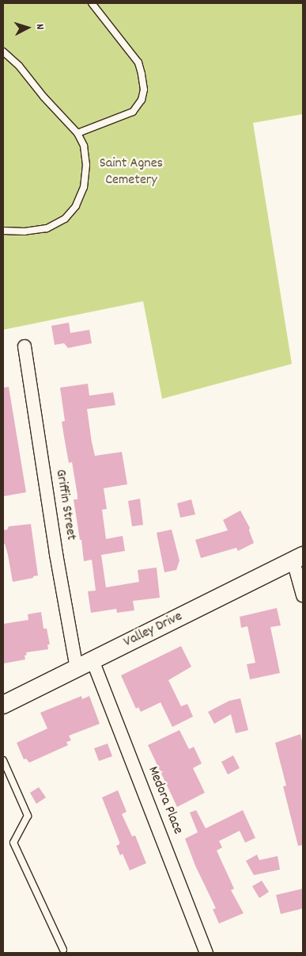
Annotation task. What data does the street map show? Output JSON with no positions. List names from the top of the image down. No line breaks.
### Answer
{"streets":{"main road":["Valley Drive"],"street":["Griffin Street","Medora Place"]},"crossings":[["Griffin Street","Valley Drive"],["Griffin Street","Medora Place"],["Valley Drive","Medora Place"]],"parks":["Saint Agnes Cemetery"],"north":"right"}
